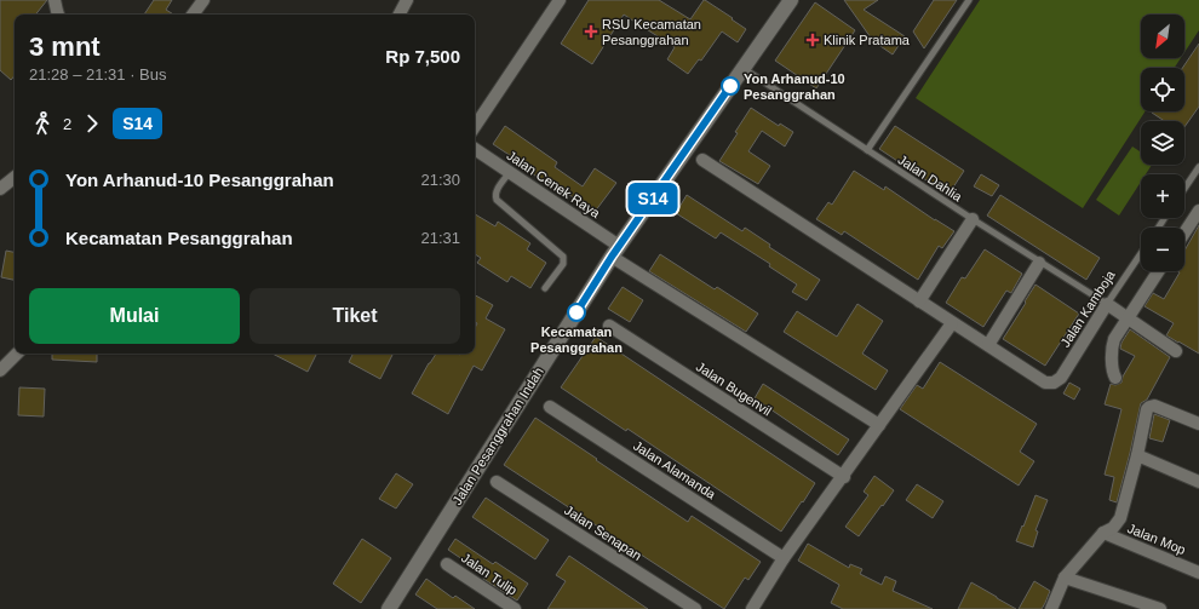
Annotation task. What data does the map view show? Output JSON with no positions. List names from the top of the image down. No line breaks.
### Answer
{"streets":{"street":["Jalan Cenek Raya","Jalan Kamboja","Jalan Bugenvil","Jalan Pesanggrahan Indah","Jalan Alamanda","Jalan Senapan","Jalan Mop","Jalan Tulip"],"lane":["Jalan Dahlia"]},"crossings":[["Jalan Dahlia","Jalan Kamboja"],["Jalan Dahlia","Jalan Pesanggrahan Indah"],["Jalan Cenek Raya","Jalan Pesanggrahan Indah"]],"places":{"health":["RSU Kecamatan Pesanggrahan","Klinik Pratama"],"other":["Yon Arhanud-10 Pesanggrahan","Kecamatan Pesanggrahan"]},"lines":["bus line S14"],"north":"bottom left","page":{"on_map":"S14","map_buttons":["+","−"],"heading":["3 mnt","21:28 – 21:31 · Bus","Rp 7,500"],"legs":["2","S14"],"list":[{"name":"Yon Arhanud-10 Pesanggrahan","value":"21:30"},{"name":"Kecamatan Pesanggrahan","value":"21:31"}],"buttons":["Mulai","Tiket"]}}
